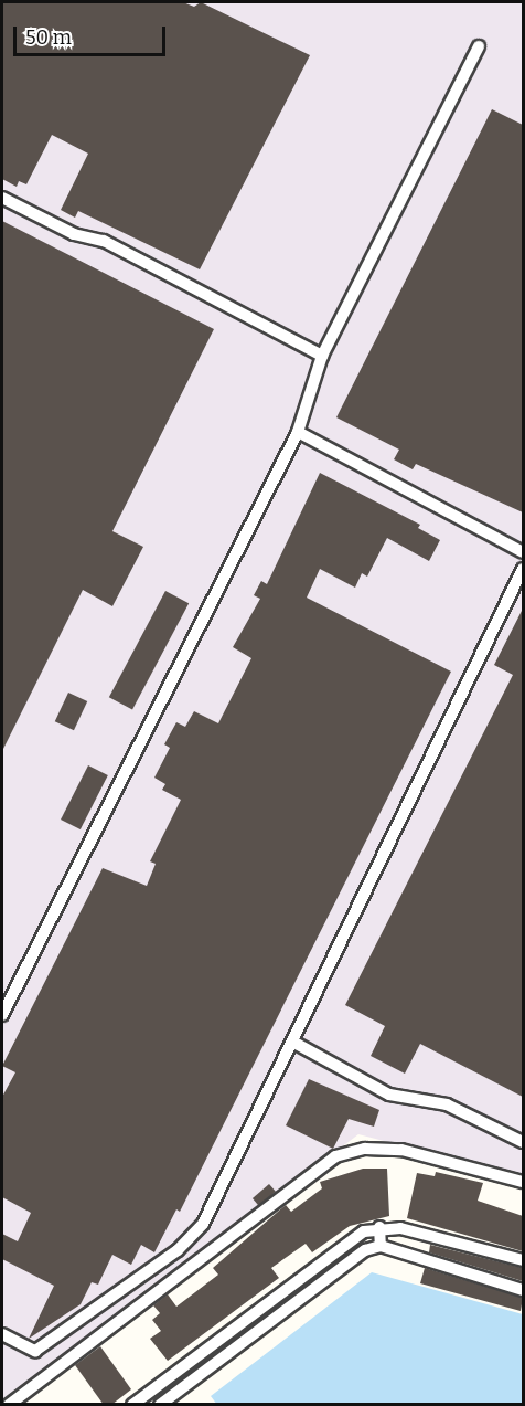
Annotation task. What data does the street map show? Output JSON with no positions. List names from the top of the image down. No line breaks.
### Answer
{"scale_bar":"50 m"}
